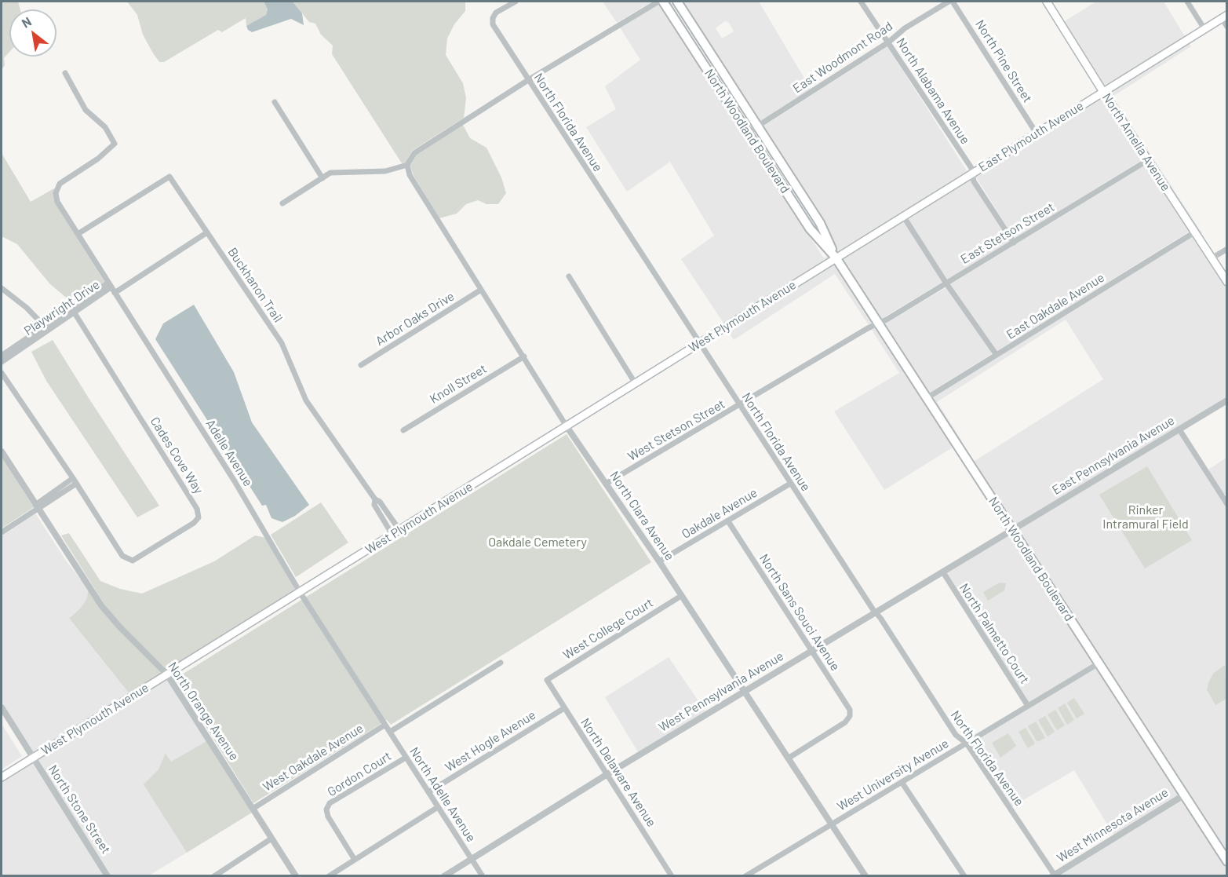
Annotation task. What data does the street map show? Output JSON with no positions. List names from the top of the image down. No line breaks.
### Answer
{"streets":{"main road":["North Woodland Boulevard","East Plymouth Avenue","North Amelia Avenue","West Plymouth Avenue"],"street":["East Woodmont Road","North Pine Street","North Alabama Avenue","North Florida Avenue","East Stetson Street","Buckhanon Trail","East Oakdale Avenue","Playwright Drive","Arbor Oaks Drive","Knoll Street","West Stetson Street","Adelle Avenue","Cades Cove Way","East Pennsylvania Avenue","Oakdale Avenue","North Clara Avenue","North Sans Souci Avenue","West College Court","North Palmetto Court","West Pennsylvania Avenue","North Orange Avenue","West Hogle Avenue","West Oakdale Avenue","North Delaware Avenue","Gordon Court","West University Avenue","North Adelle Avenue","North Stone Street","West Minnesota Avenue"]},"crossings":[["East Woodmont Road","North Alabama Avenue"],["East Woodmont Road","North Woodland Boulevard"],["North Pine Street","East Plymouth Avenue"],["North Alabama Avenue","East Plymouth Avenue"],["North Alabama Avenue","East Stetson Street"],["North Florida Avenue","West Plymouth Avenue"],["North Florida Avenue","West Stetson Street"],["North Florida Avenue","Oakdale Avenue"],["North Florida Avenue","West Pennsylvania Avenue"],["North Florida Avenue","West University Avenue"],["North Florida Avenue","West Minnesota Avenue"],["North Woodland Boulevard","East Plymouth Avenue"],["North Woodland Boulevard","East Stetson Street"],["North Woodland Boulevard","East Oakdale Avenue"],["North Woodland Boulevard","West Plymouth Avenue"],["North Woodland Boulevard","West Stetson Street"],["North Woodland Boulevard","East Pennsylvania Avenue"],["North Woodland Boulevard","West Pennsylvania Avenue"],["North Woodland Boulevard","West University Avenue"],["North Woodland Boulevard","West Minnesota Avenue"],["East Plymouth Avenue","North Amelia Avenue"],["East Plymouth Avenue","West Plymouth Avenue"],["North Amelia Avenue","East Stetson Street"],["North Amelia Avenue","East Oakdale Avenue"],["East Stetson Street","West Stetson Street"],["Buckhanon Trail","Playwright Drive"],["Buckhanon Trail","West Plymouth Avenue"],["Buckhanon Trail","Adelle Avenue"],["Playwright Drive","Adelle Avenue"],["Playwright Drive","Cades Cove Way"],["West Plymouth Avenue","Adelle Avenue"],["West Plymouth Avenue","North Clara Avenue"],["West Plymouth Avenue","North Orange Avenue"],["West Plymouth Avenue","North Stone Street"],["Arbor Oaks Drive","North Clara Avenue"],["Knoll Street","North Clara Avenue"],["West Stetson Street","North Clara Avenue"],["Adelle Avenue","West Oakdale Avenue"],["Adelle Avenue","North Adelle Avenue"],["East Pennsylvania Avenue","West Pennsylvania Avenue"],["Oakdale Avenue","North Clara Avenue"],["Oakdale Avenue","North Sans Souci Avenue"],["North Clara Avenue","North Sans Souci Avenue"],["North Clara Avenue","West College Court"],["North Clara Avenue","West Pennsylvania Avenue"],["North Clara Avenue","West University Avenue"],["North Sans Souci Avenue","West Pennsylvania Avenue"],["West College Court","North Delaware Avenue"],["North Palmetto Court","West Pennsylvania Avenue"],["North Palmetto Court","West University Avenue"],["West Pennsylvania Avenue","North Delaware Avenue"],["West Pennsylvania Avenue","North Adelle Avenue"],["North Orange Avenue","West Oakdale Avenue"],["West Hogle Avenue","North Delaware Avenue"],["West Hogle Avenue","North Adelle Avenue"],["West Oakdale Avenue","North Adelle Avenue"],["Gordon Court","North Adelle Avenue"]],"parks":["Rinker Intramural Field","Oakdale Cemetery"],"north":"top left"}
